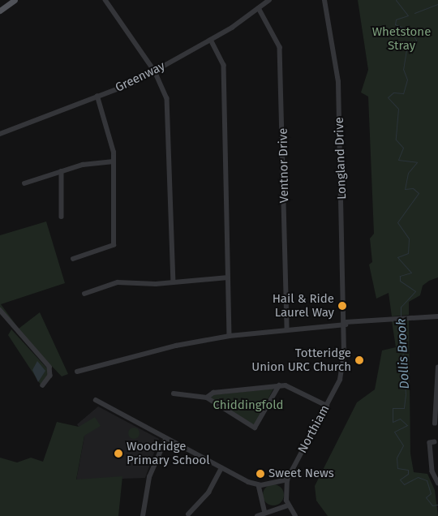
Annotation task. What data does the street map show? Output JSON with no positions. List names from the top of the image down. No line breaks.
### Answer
{"streets":{"street":["Greenway","Longland Drive","Ventnor Drive","Northiam"]},"crossings":[["Greenway","Ventnor Drive"],["Longland Drive","Northiam"]],"water":["Dollis Brook"],"parks":["Whetstone Stray","Chiddingfold"],"places":["Hail & Ride Laurel Way","Totteridge Union URC Church","Woodridge Primary School","Sweet News"]}
